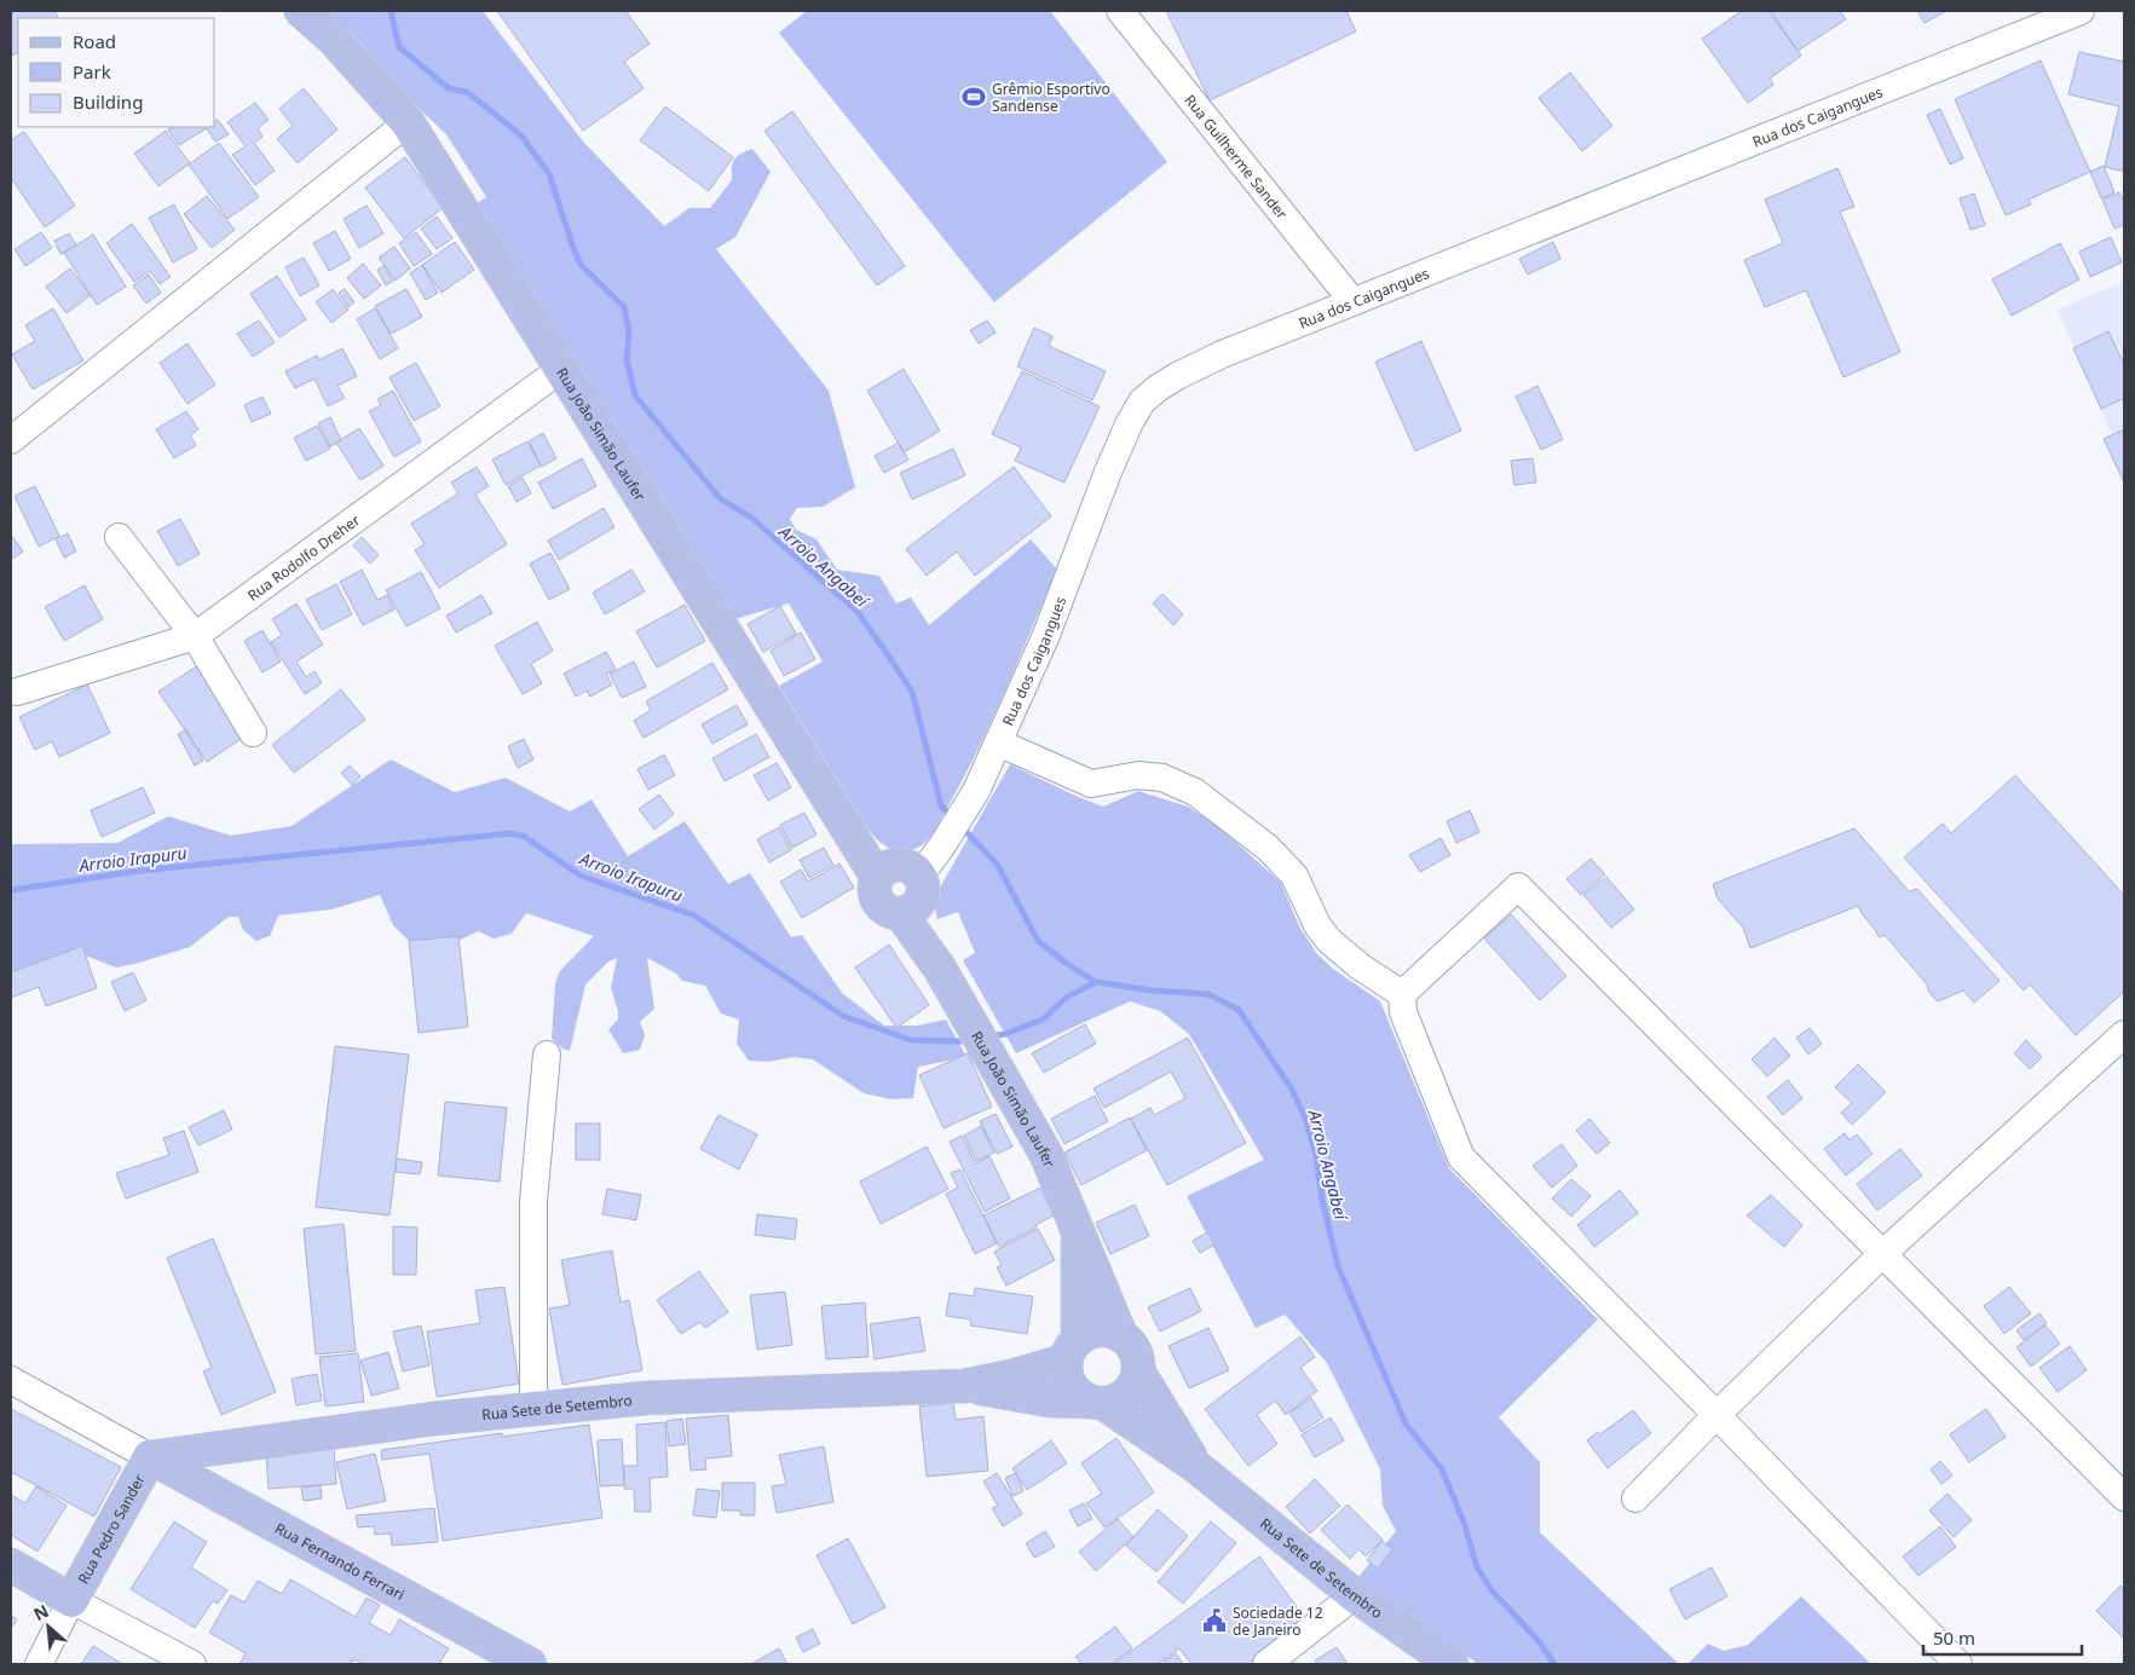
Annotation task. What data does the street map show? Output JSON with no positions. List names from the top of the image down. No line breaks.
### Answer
{"streets":{"main road":["Rua João Simão Laufer","Rua Sete de Setembro","Rua Pedro Sander","Rua Fernando Ferrari"],"street":["Rua dos Caigangues","Rua Guilherme Sander","Rua Rodolfo Dreher"]},"crossings":[["Rua dos Caigangues","Rua Guilherme Sander"],["Rua dos Caigangues","Rua João Simão Laufer"],["Rua João Simão Laufer","Rua Rodolfo Dreher"],["Rua João Simão Laufer","Rua Sete de Setembro"],["Rua Sete de Setembro","Rua Pedro Sander"],["Rua Sete de Setembro","Rua Fernando Ferrari"],["Rua Pedro Sander","Rua Fernando Ferrari"]],"water":["Arroio Angabeí","Arroio Irapuru"],"places":{"sports":["Grêmio Esportivo Sandense"],"public building":["Sociedade 12 de Janeiro"]},"legend":["Road","Park","Building"],"scale_bar":"50 m","north":"top left"}
